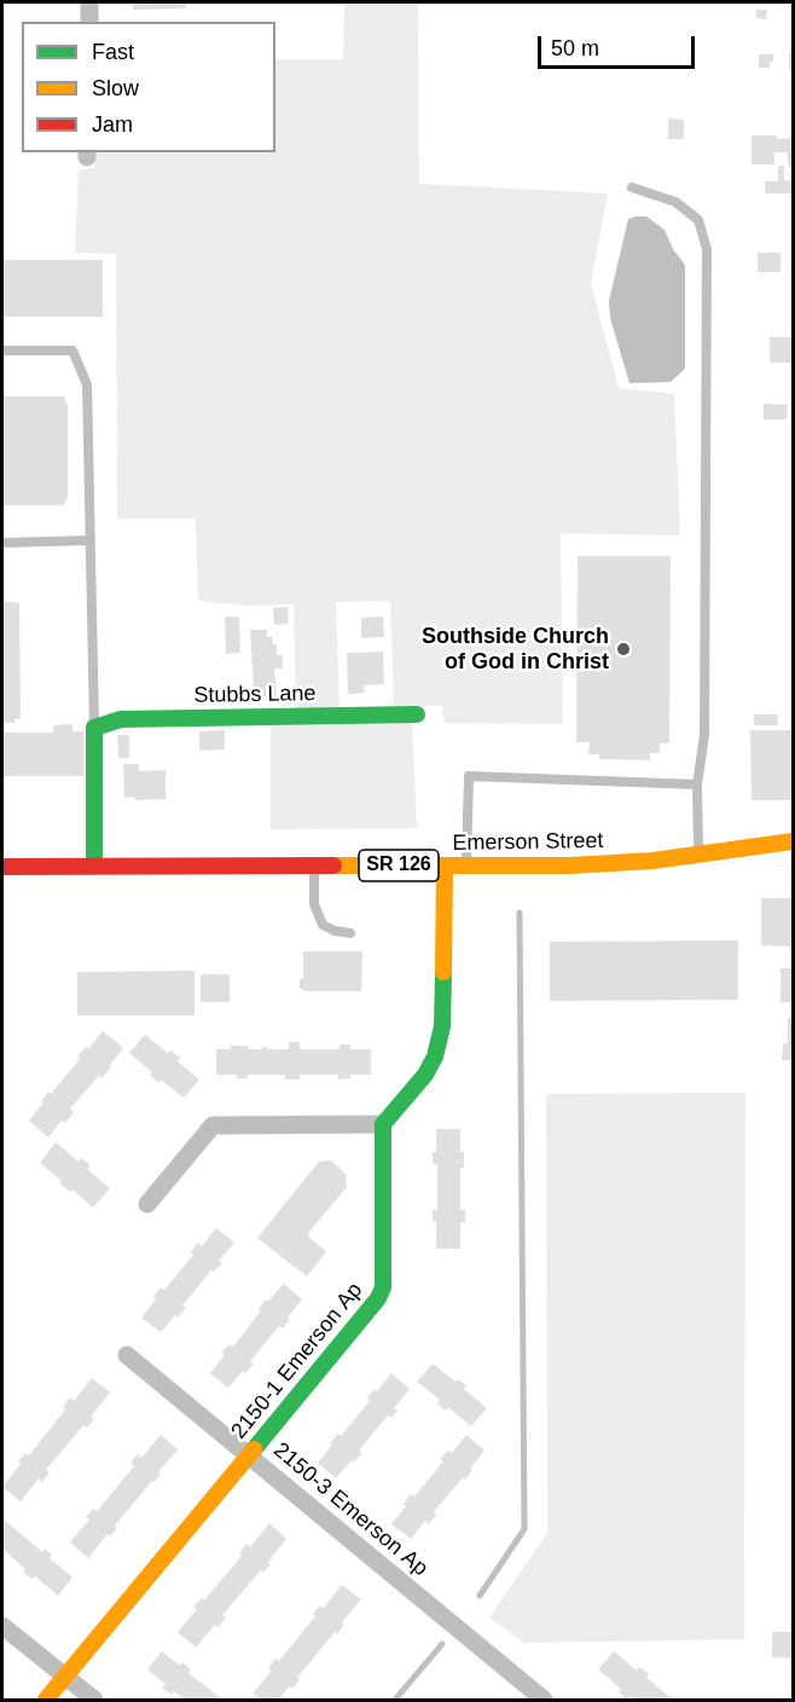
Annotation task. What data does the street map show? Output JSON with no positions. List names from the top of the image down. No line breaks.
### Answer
{"streets":{"street":["Stubbs Lane","Emerson Street","SR 126","2150-1 Emerson Ap","2150-3 Emerson Ap"]},"crossings":[["2150-1 Emerson Ap","2150-3 Emerson Ap"]],"places":["Southside Church of God in Christ"],"legend":["Fast","Slow","Jam"],"scale_bar":"50 m"}
